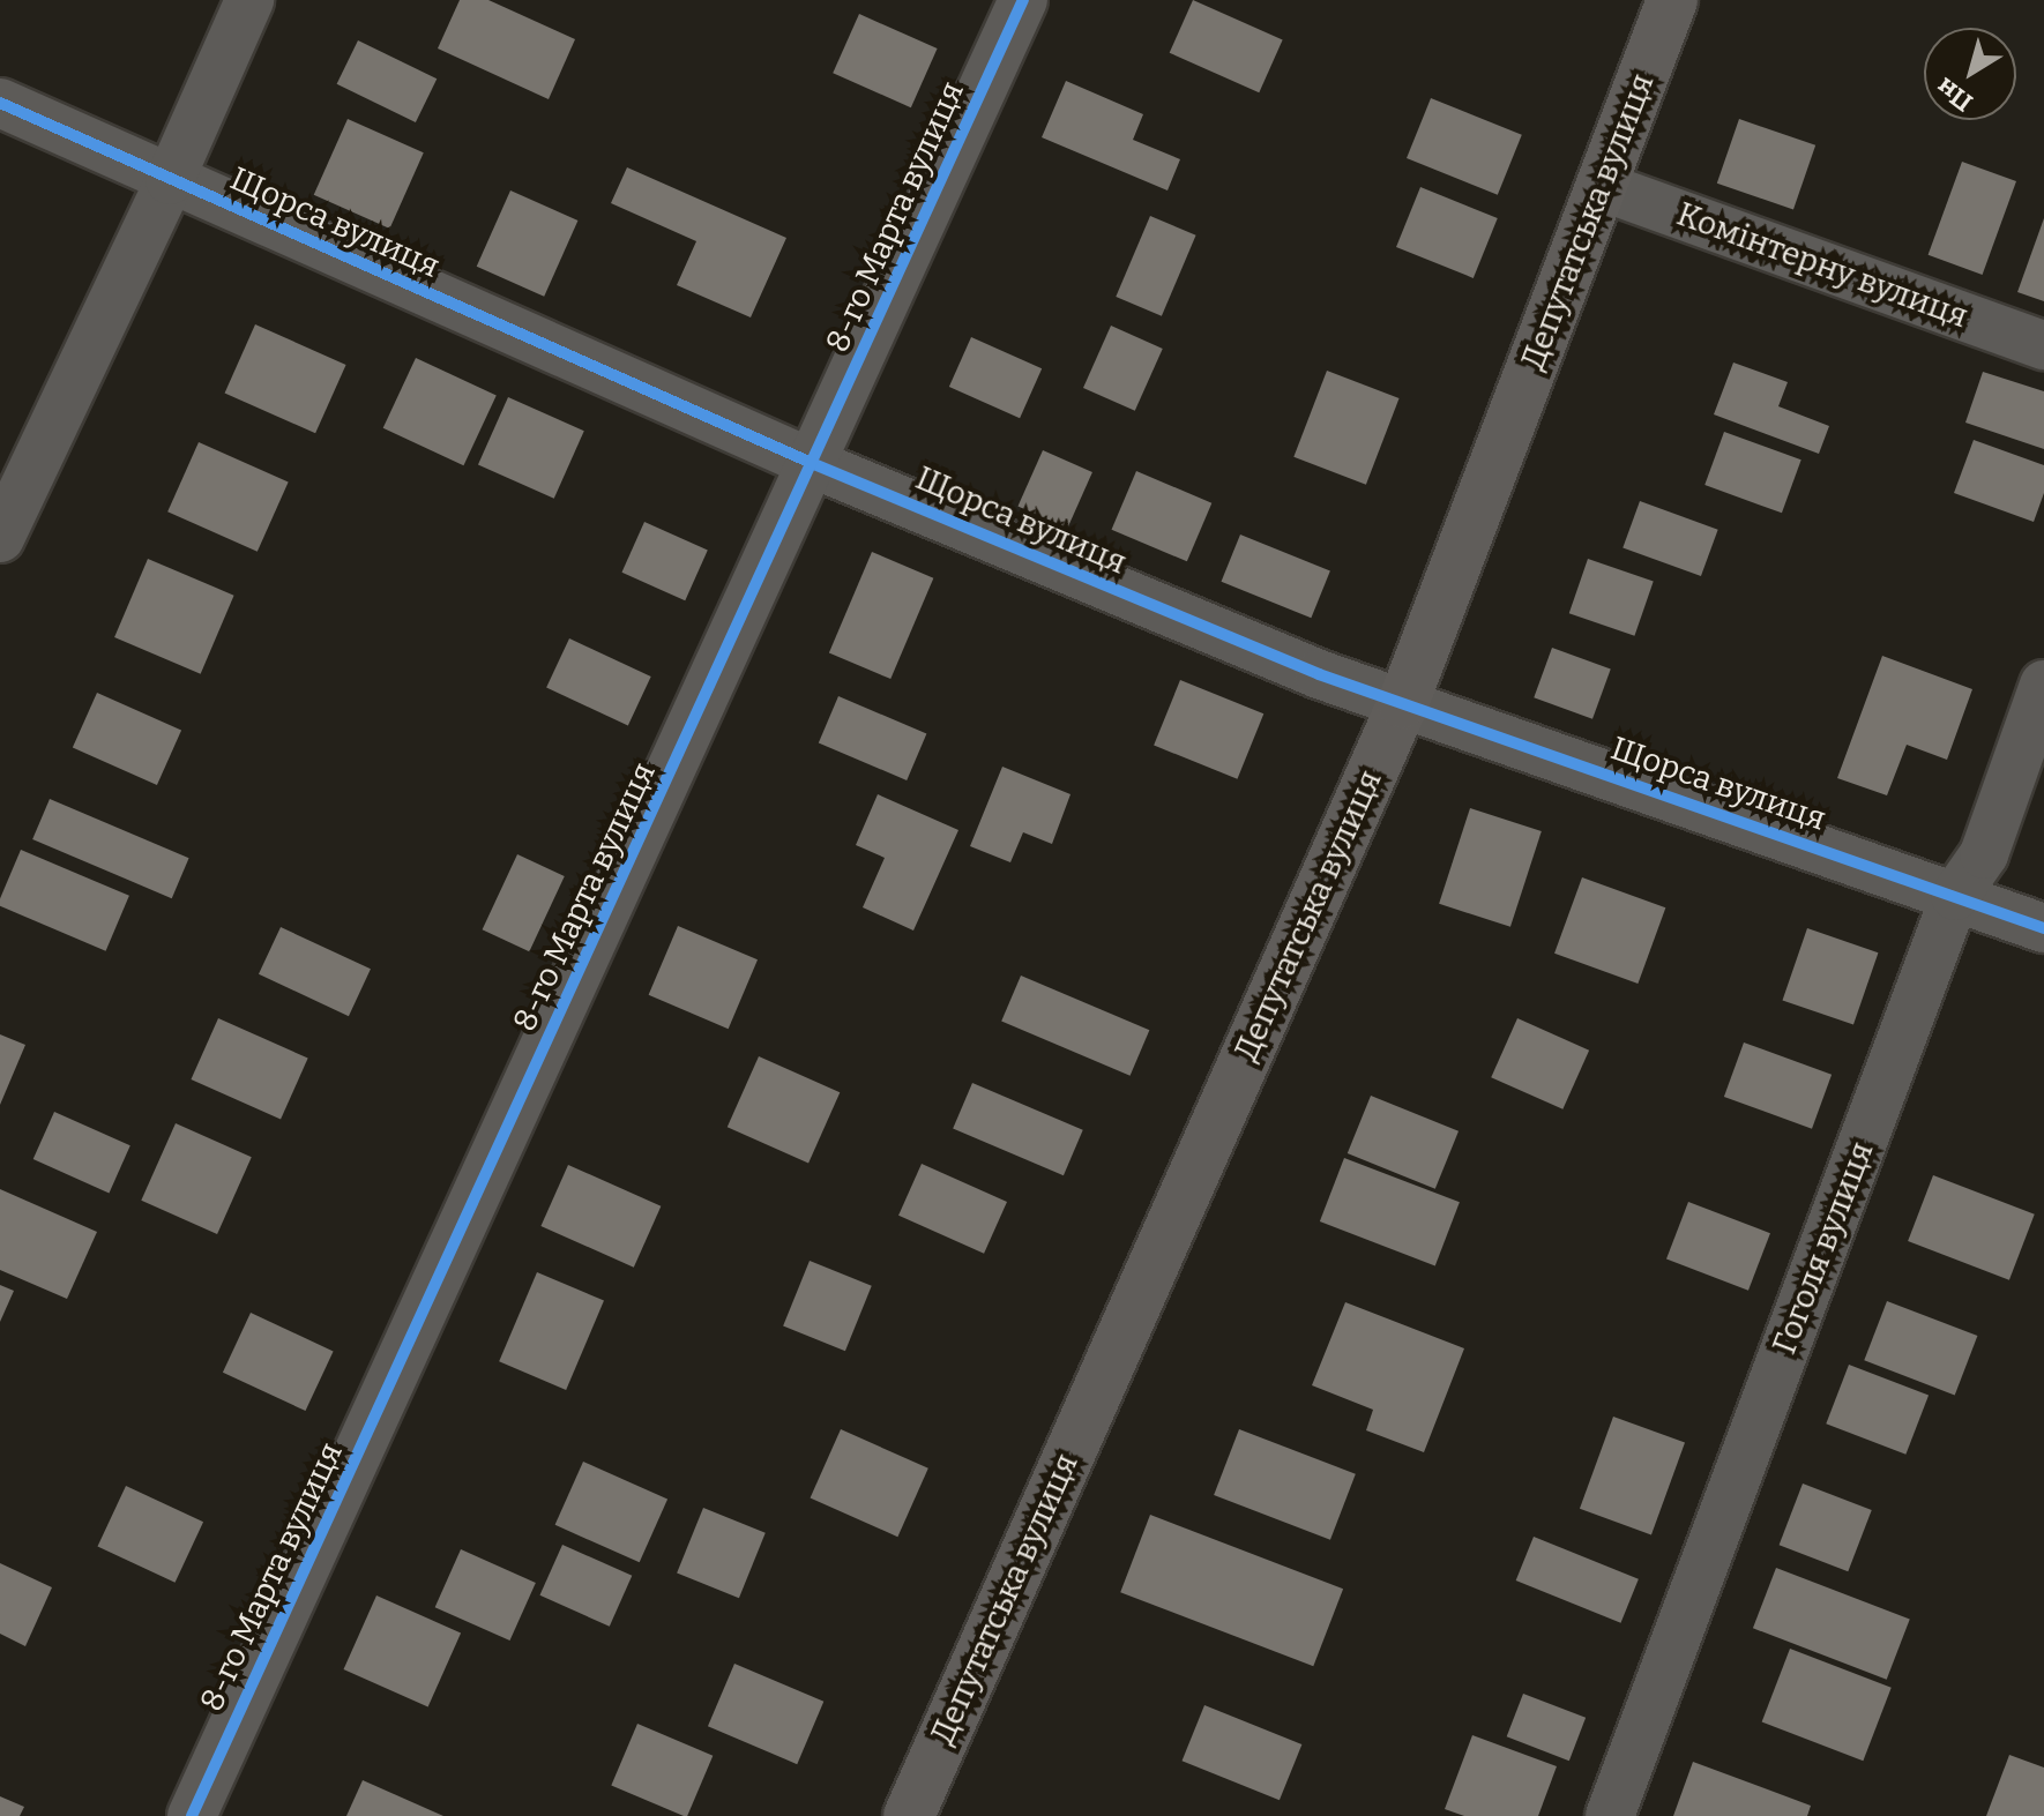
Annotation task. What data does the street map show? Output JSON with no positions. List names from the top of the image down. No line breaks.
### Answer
{"streets":{"street":["8-го Марта вулиця","Депутатська вулиця","Щорса вулиця","Комінтерну вулиця","Гоголя вулиця"]},"crossings":[["8-го Марта вулиця","Щорса вулиця"],["Депутатська вулиця","Щорса вулиця"],["Депутатська вулиця","Комінтерну вулиця"],["Щорса вулиця","Гоголя вулиця"]],"north":"bottom left"}
